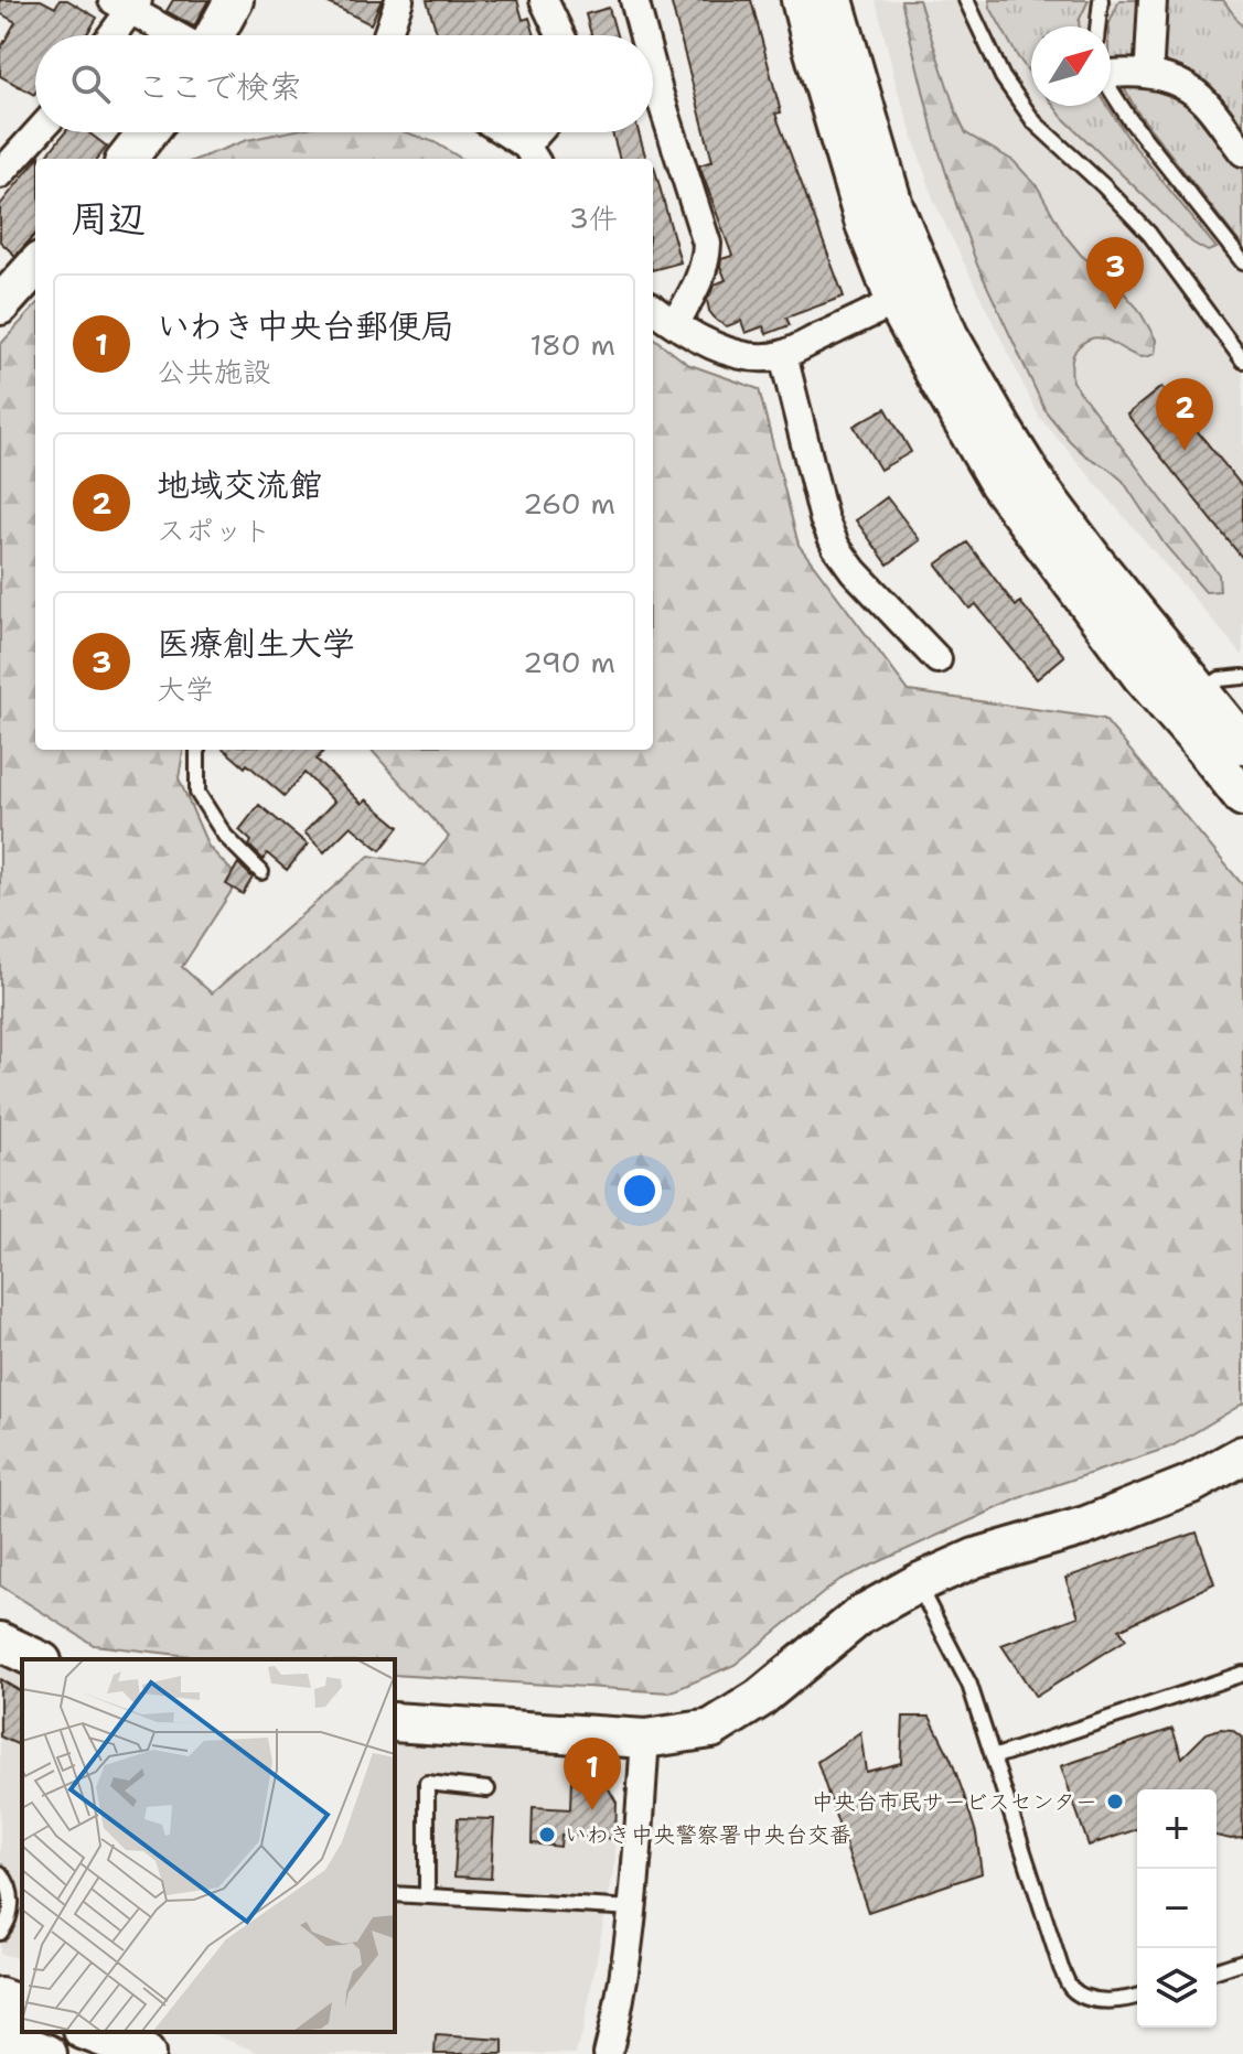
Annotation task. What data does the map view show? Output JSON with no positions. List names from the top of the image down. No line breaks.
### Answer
{"places":["中央台市民サービスセンター","いわき中央警察署中央台交番"],"north":"top right","page":{"search":"ここで検索","heading":["周辺","3件"],"pins":["3","2","1"],"list":[{"mark":"1","name":"いわき中央台郵便局","note":"公共施設","value":"180 m"},{"mark":"2","name":"地域交流館","note":"スポット","value":"260 m"},{"mark":"3","name":"医療創生大学","note":"大学","value":"290 m"}],"map_buttons":["+","−"]}}
